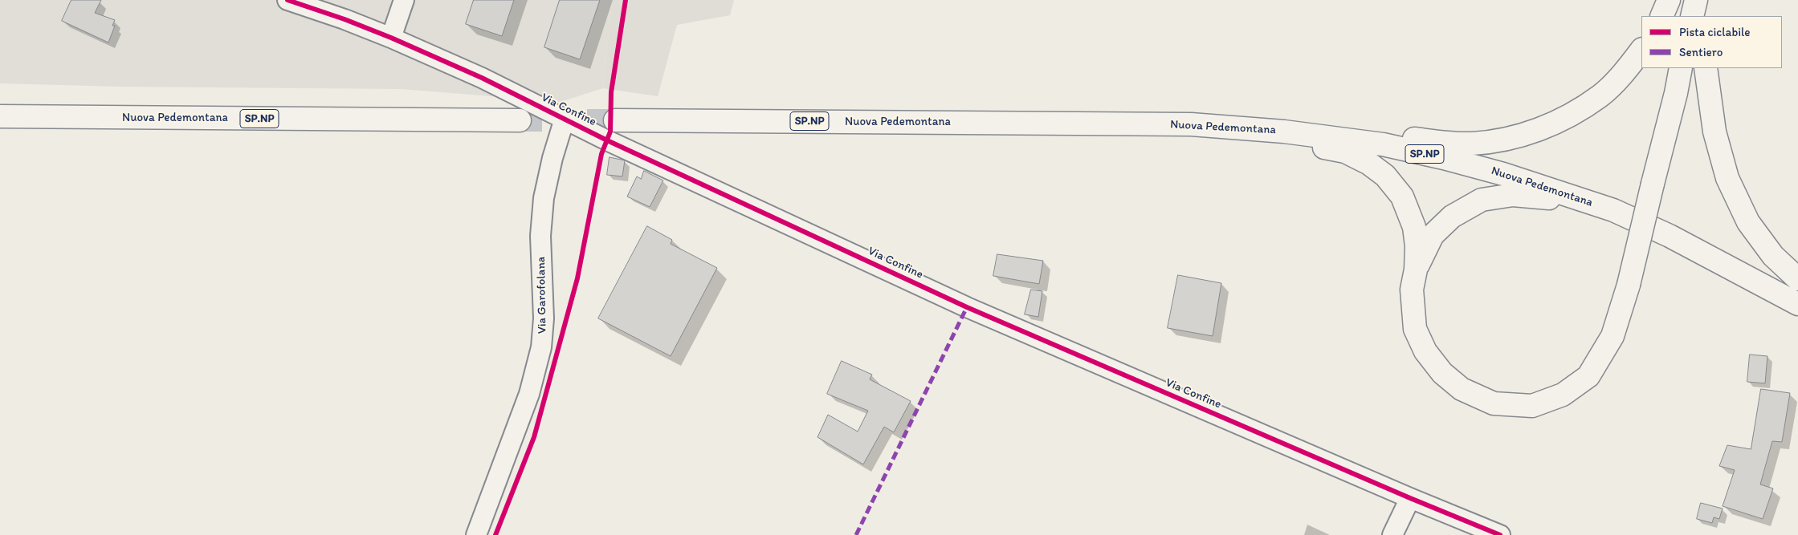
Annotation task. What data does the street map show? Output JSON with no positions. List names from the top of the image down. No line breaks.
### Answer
{"streets":{"main road":["Nuova Pedemontana","SP.NP"],"street":["Via Confine","Via Garofolana"]},"crossings":[["Via Confine","Via Garofolana"]],"legend":["Pista ciclabile","Sentiero"]}
